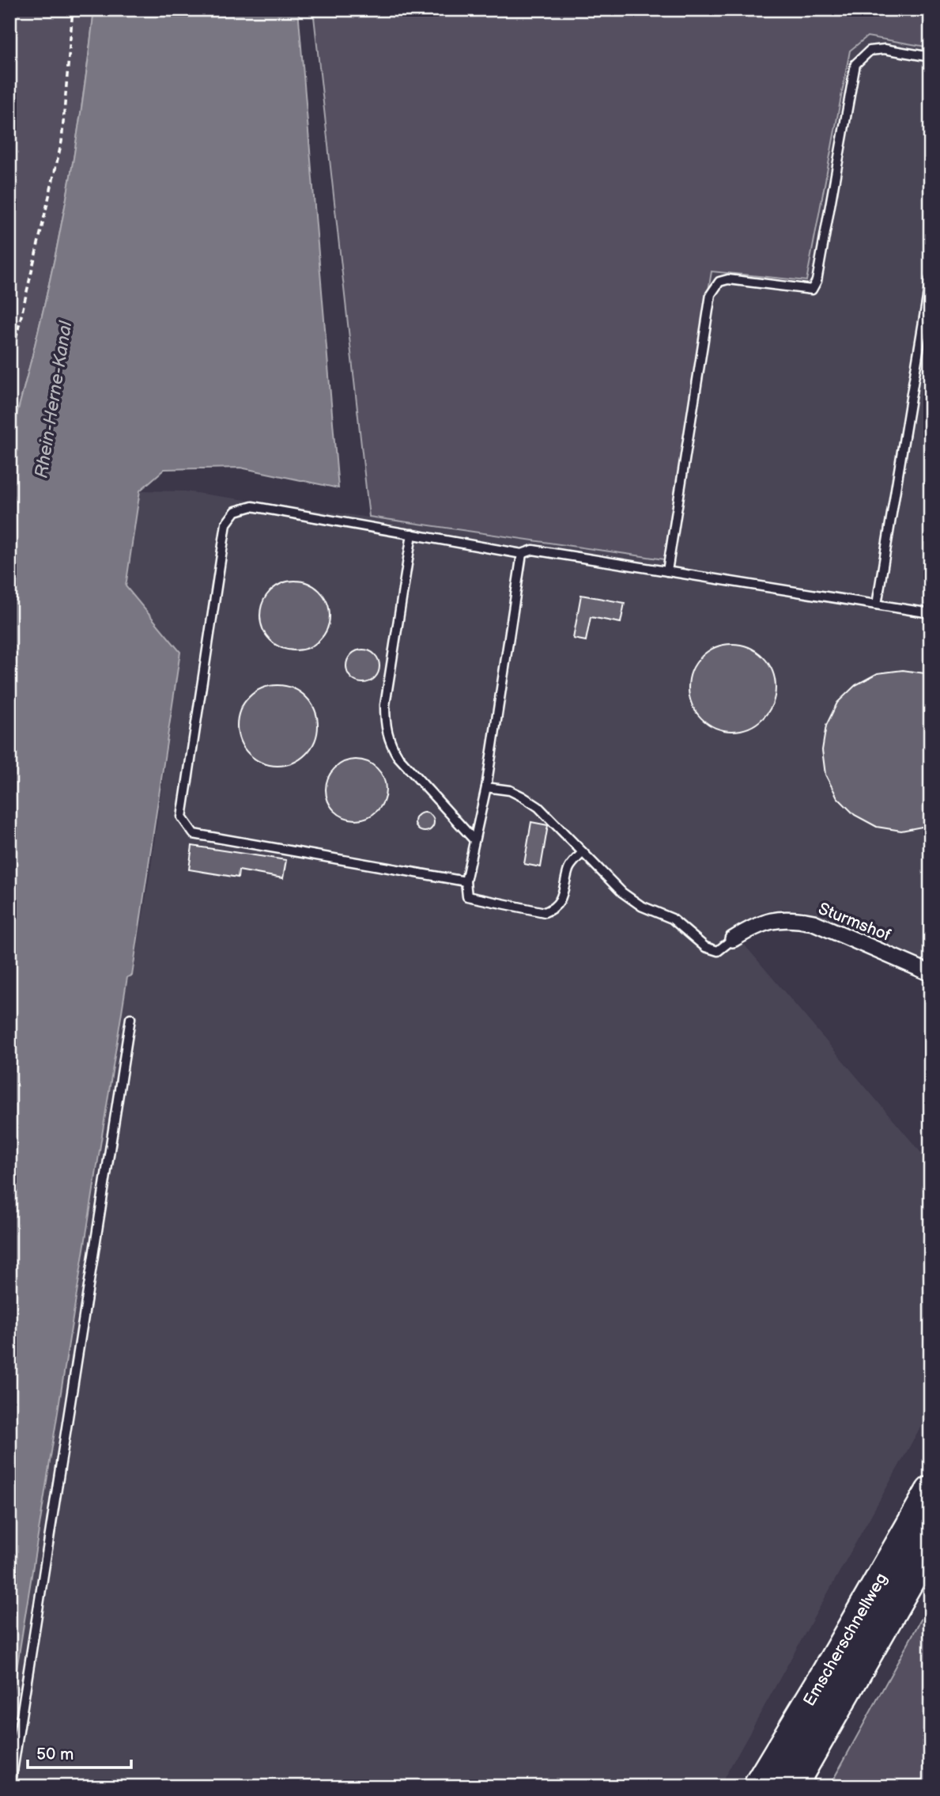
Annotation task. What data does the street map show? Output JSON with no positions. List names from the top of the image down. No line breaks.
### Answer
{"streets":{"highway":["Emscherschnellweg"],"street":["Sturmshof"]},"water":["Rhein-Herne-Kanal"],"scale_bar":"50 m"}
